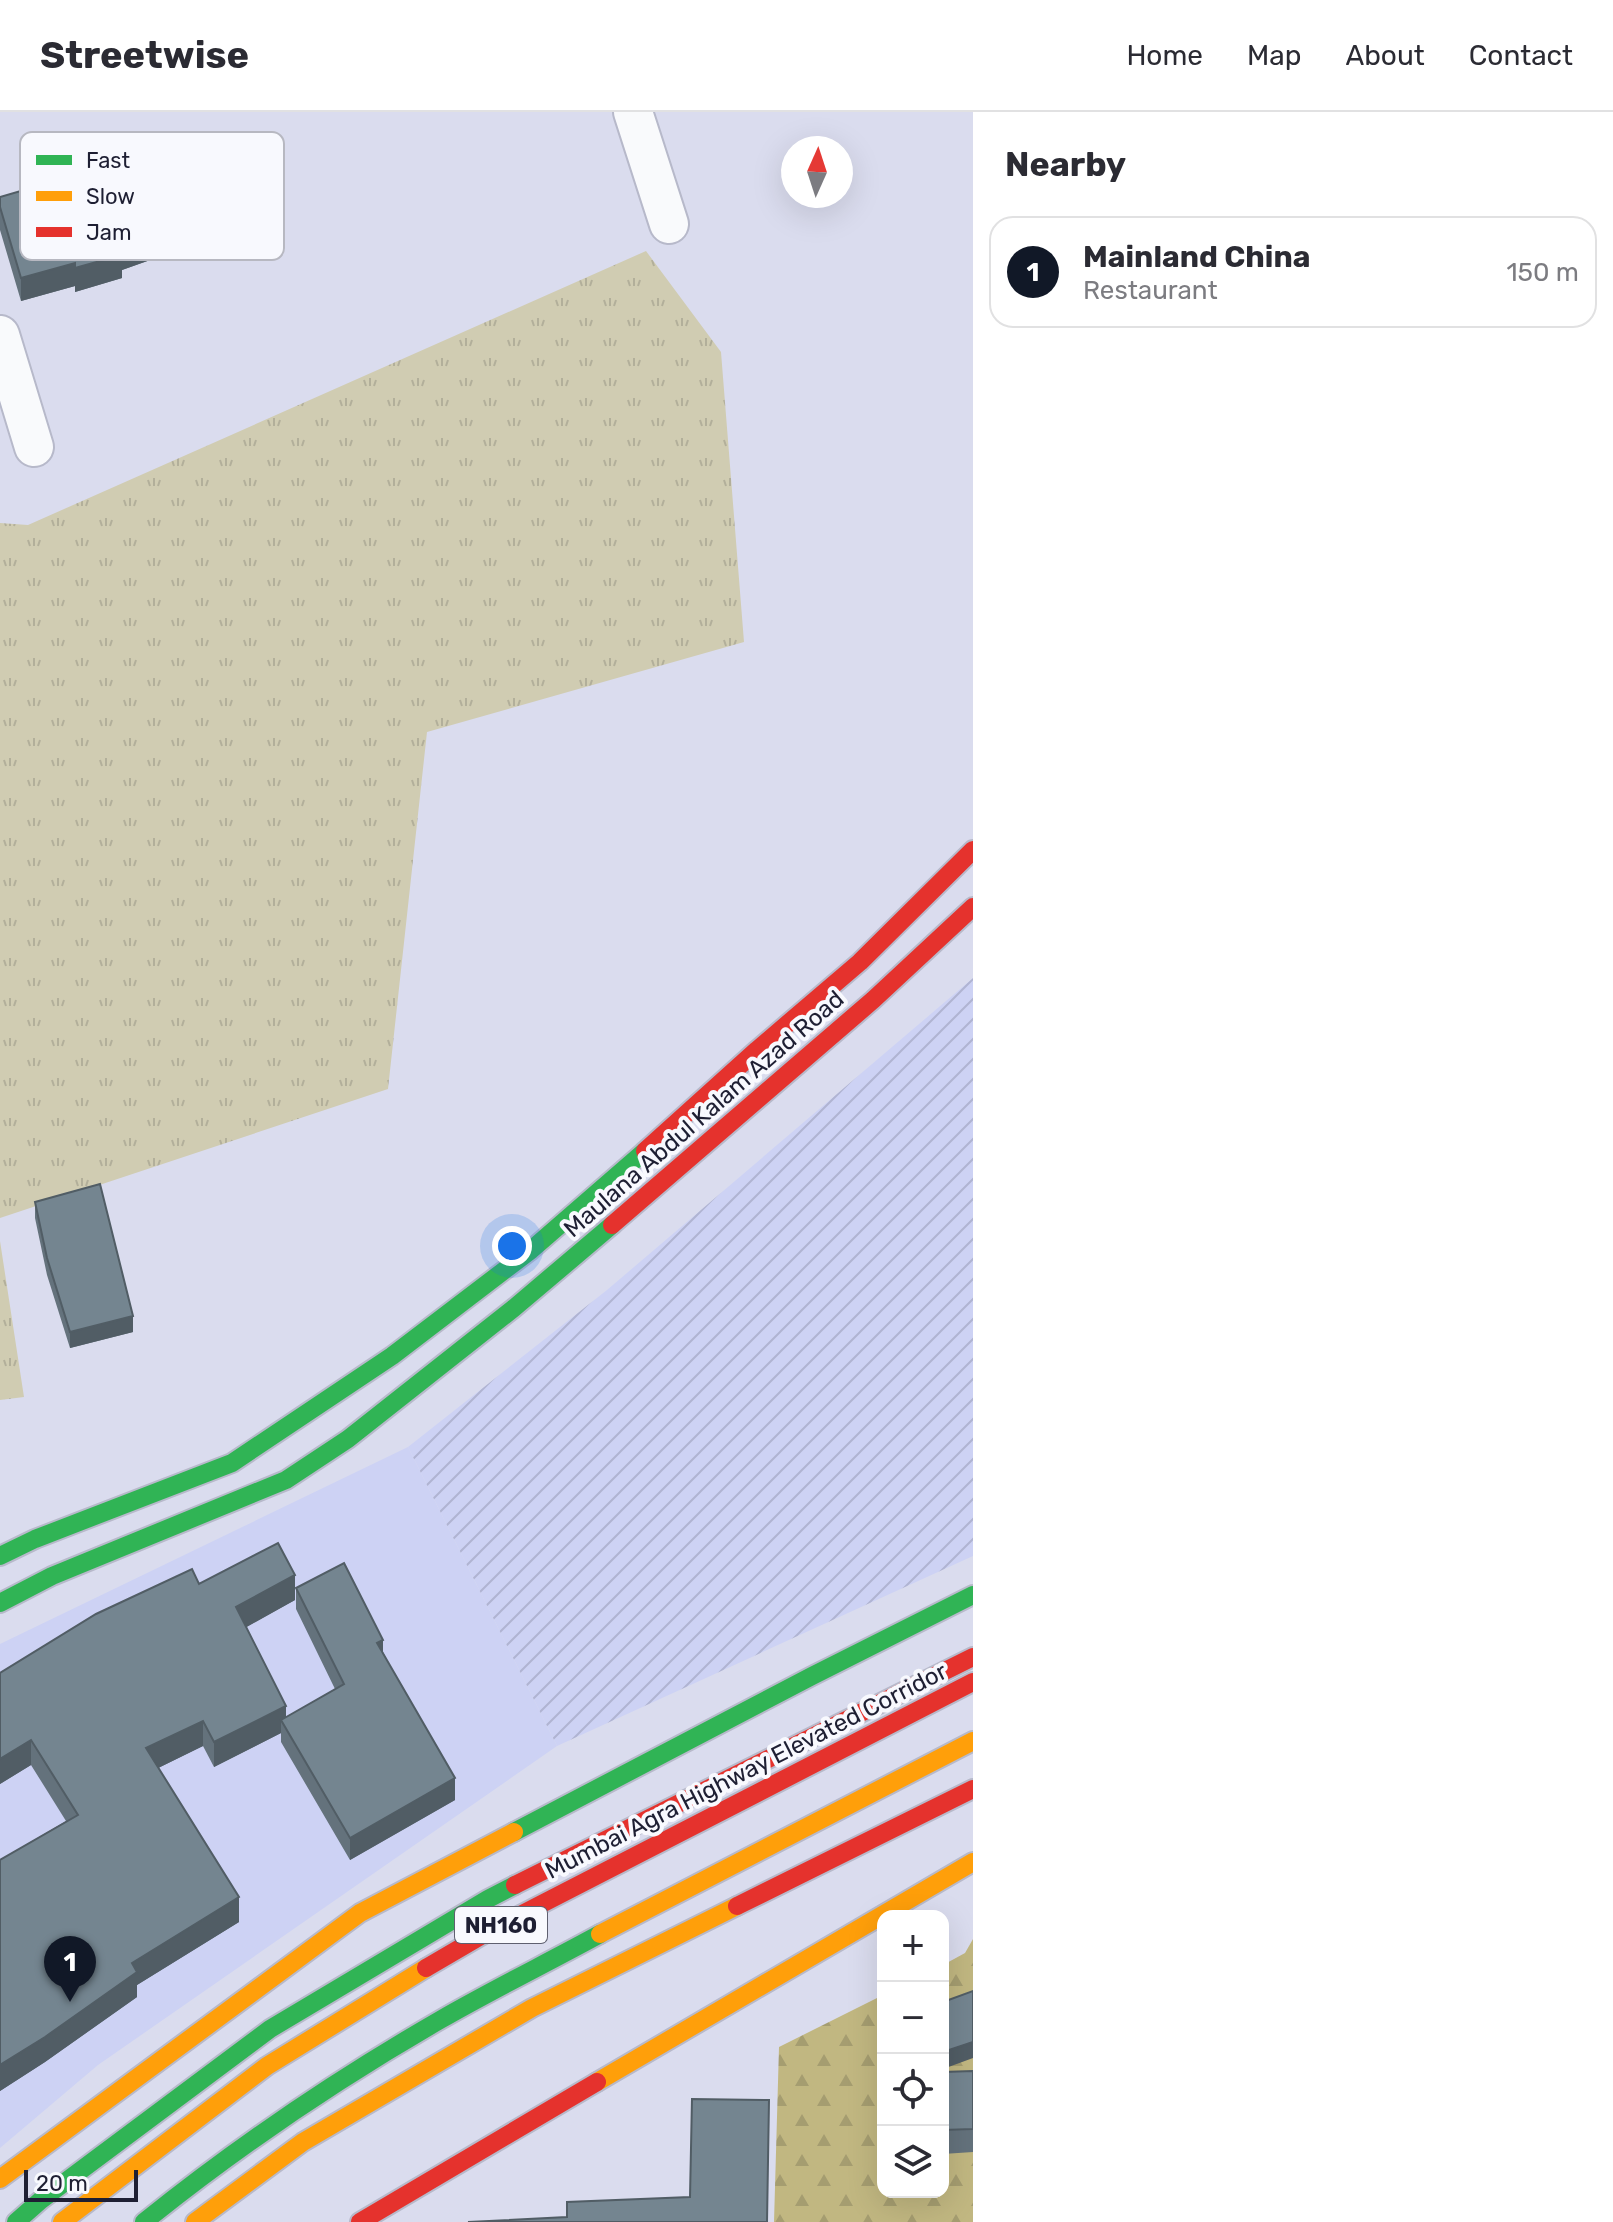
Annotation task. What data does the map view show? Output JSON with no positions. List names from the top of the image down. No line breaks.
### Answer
{"streets":{"main road":["Maulana Abdul Kalam Azad Road","Mumbai Agra Highway Elevated Corridor","NH160"]},"legend":["Fast","Slow","Jam"],"scale_bar":"20 m","north":"top","page":{"header":"Streetwise","nav":["Home","Map","About","Contact"],"heading":"Nearby","list":[{"mark":"1","name":"Mainland China","note":"Restaurant","value":"150 m"}],"map_buttons":["+","−"],"pins":"1","scale":"20 m"}}
